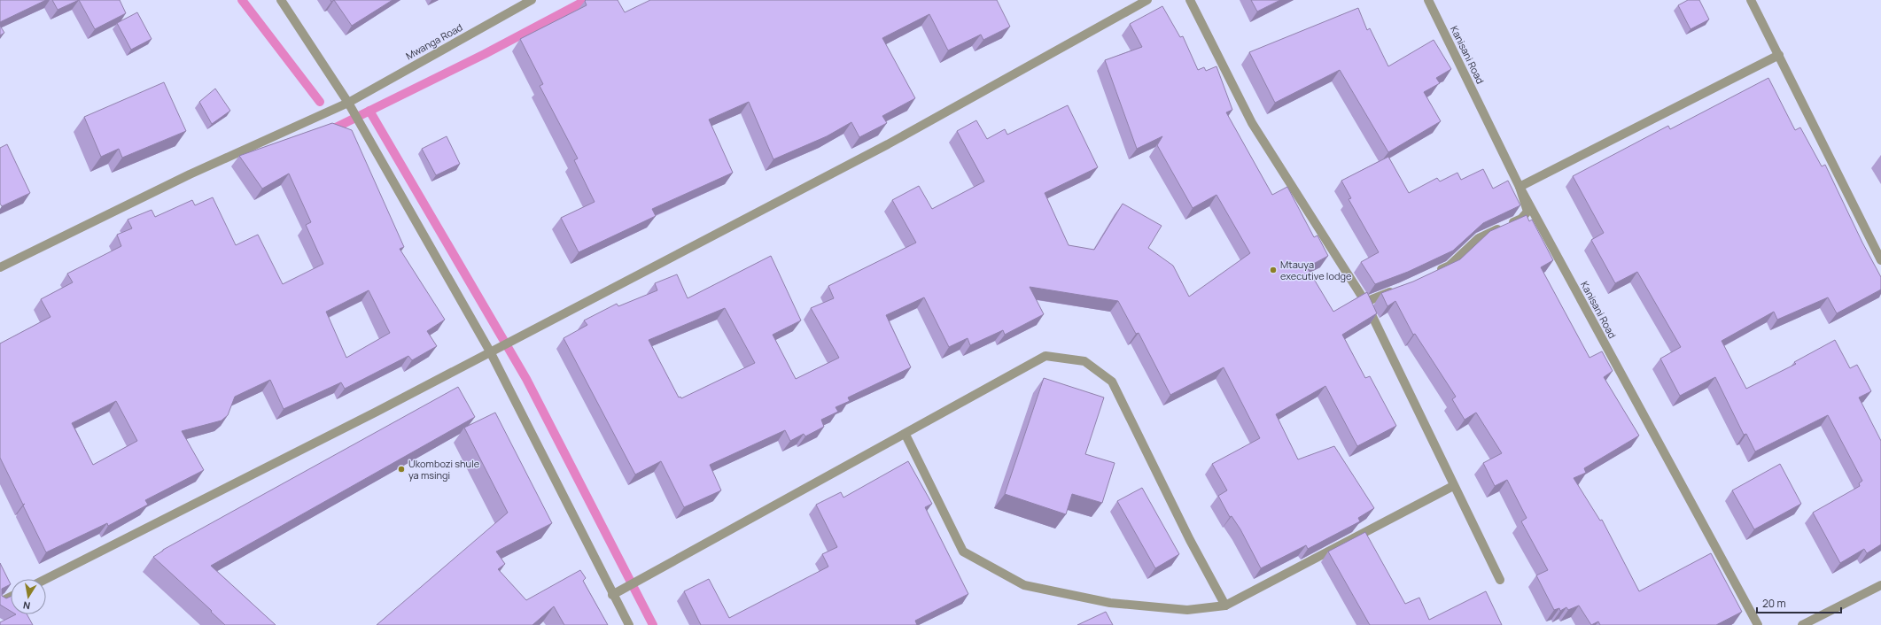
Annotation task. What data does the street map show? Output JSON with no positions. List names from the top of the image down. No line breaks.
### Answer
{"streets":{"street":["Mwanga Road","Kanisani Road"]},"places":["Mtauya executive lodge","Ukombozi shule ya msingi"],"scale_bar":"20 m","north":"bottom"}
